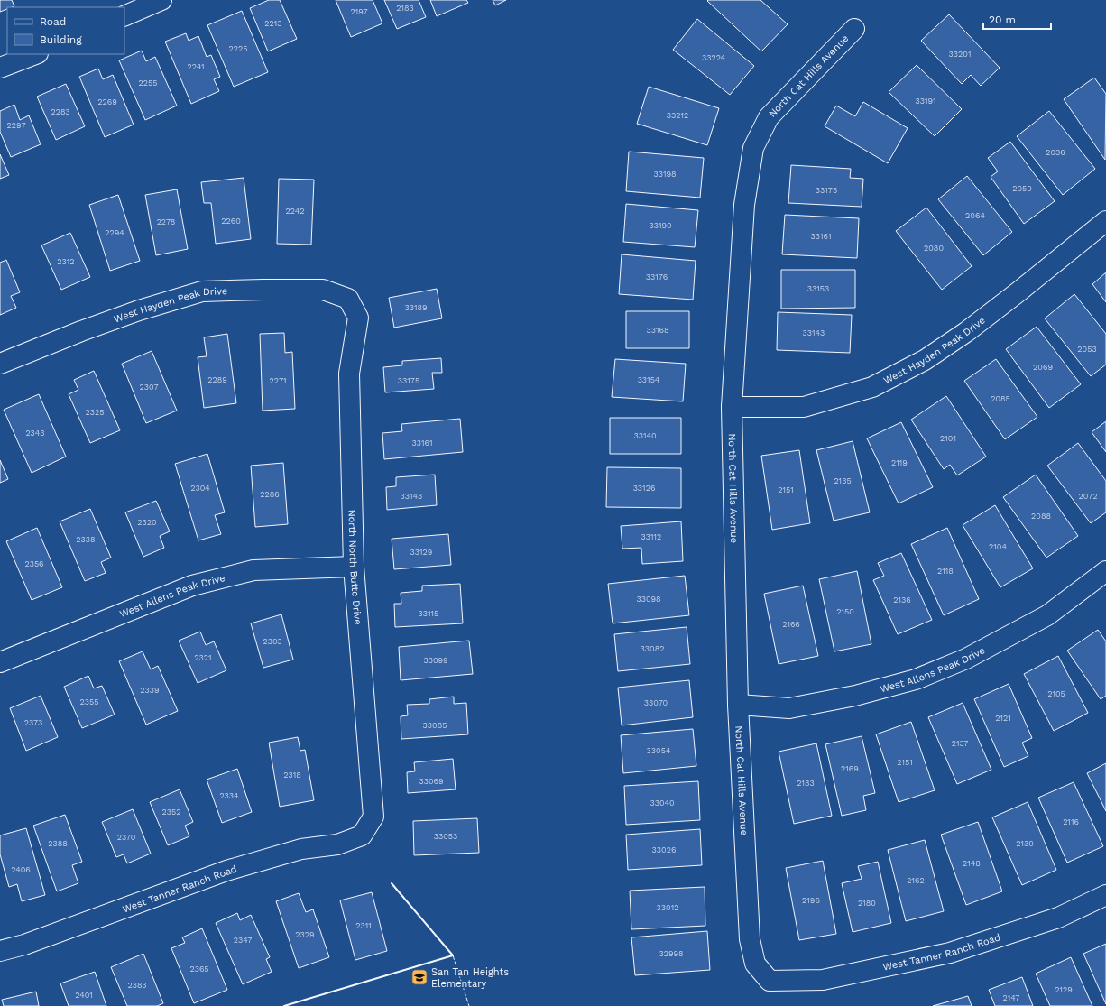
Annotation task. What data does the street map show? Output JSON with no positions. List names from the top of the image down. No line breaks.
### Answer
{"streets":{"street":["North Cat Hills Avenue","West Hayden Peak Drive","North North Butte Drive","West Allens Peak Drive","West Tanner Ranch Road"]},"crossings":[["North Cat Hills Avenue","West Hayden Peak Drive"],["North Cat Hills Avenue","West Allens Peak Drive"],["North Cat Hills Avenue","West Tanner Ranch Road"],["West Hayden Peak Drive","North North Butte Drive"],["North North Butte Drive","West Allens Peak Drive"],["North North Butte Drive","West Tanner Ranch Road"]],"places":{"school or university":["San Tan Heights Elementary"]},"house_numbers":["2183","2197","2213","2225","33201","33224","2241","2255","33191","2269","2283","33212","2297","2036","33198","2050","33175","2242","2064","2260","2278","33190","2294","33161","2080","2312","33176","33153","33189","33168","33143","2053","2069","2289","33154","2271","33175","2307","2085","2325","2343","33140","2101","33161","2119","2135","2304","33126","2151","2286","33143","2072","2088","2320","33112","2338","2104","33129","2356","2118","33098","2136","2150","33115","2166","2303","33082","2321","33099","2339","2105","2355","33070","2121","2373","33085","2137","33054","2151","2169","2318","33069","2183","2334","33040","2352","2116","33053","2370","2388","2130","33026","2148","2406","2162","2196","2180","33012","2311","2329","2347","32998","2365","2383","2129","2401","2147"],"legend":["Road","Building"],"scale_bar":"20 m"}
